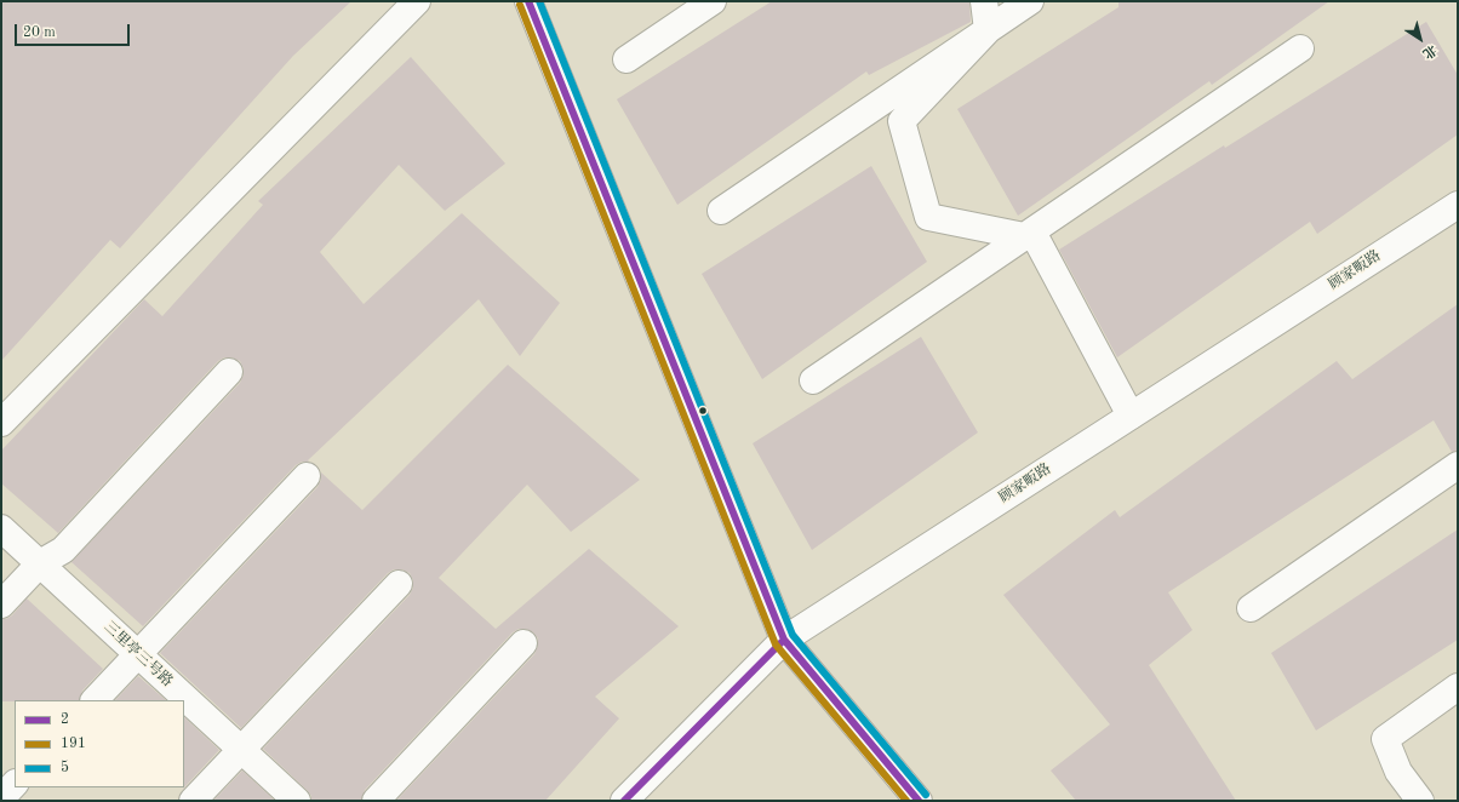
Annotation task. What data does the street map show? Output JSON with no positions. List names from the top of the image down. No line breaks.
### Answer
{"streets":{"street":["顾家畈路","三里亭三号路"]},"lines":["transit line 2","transit line 5","transit line 191"],"legend":["2","191","5"],"scale_bar":"20 m","north":"bottom right"}
